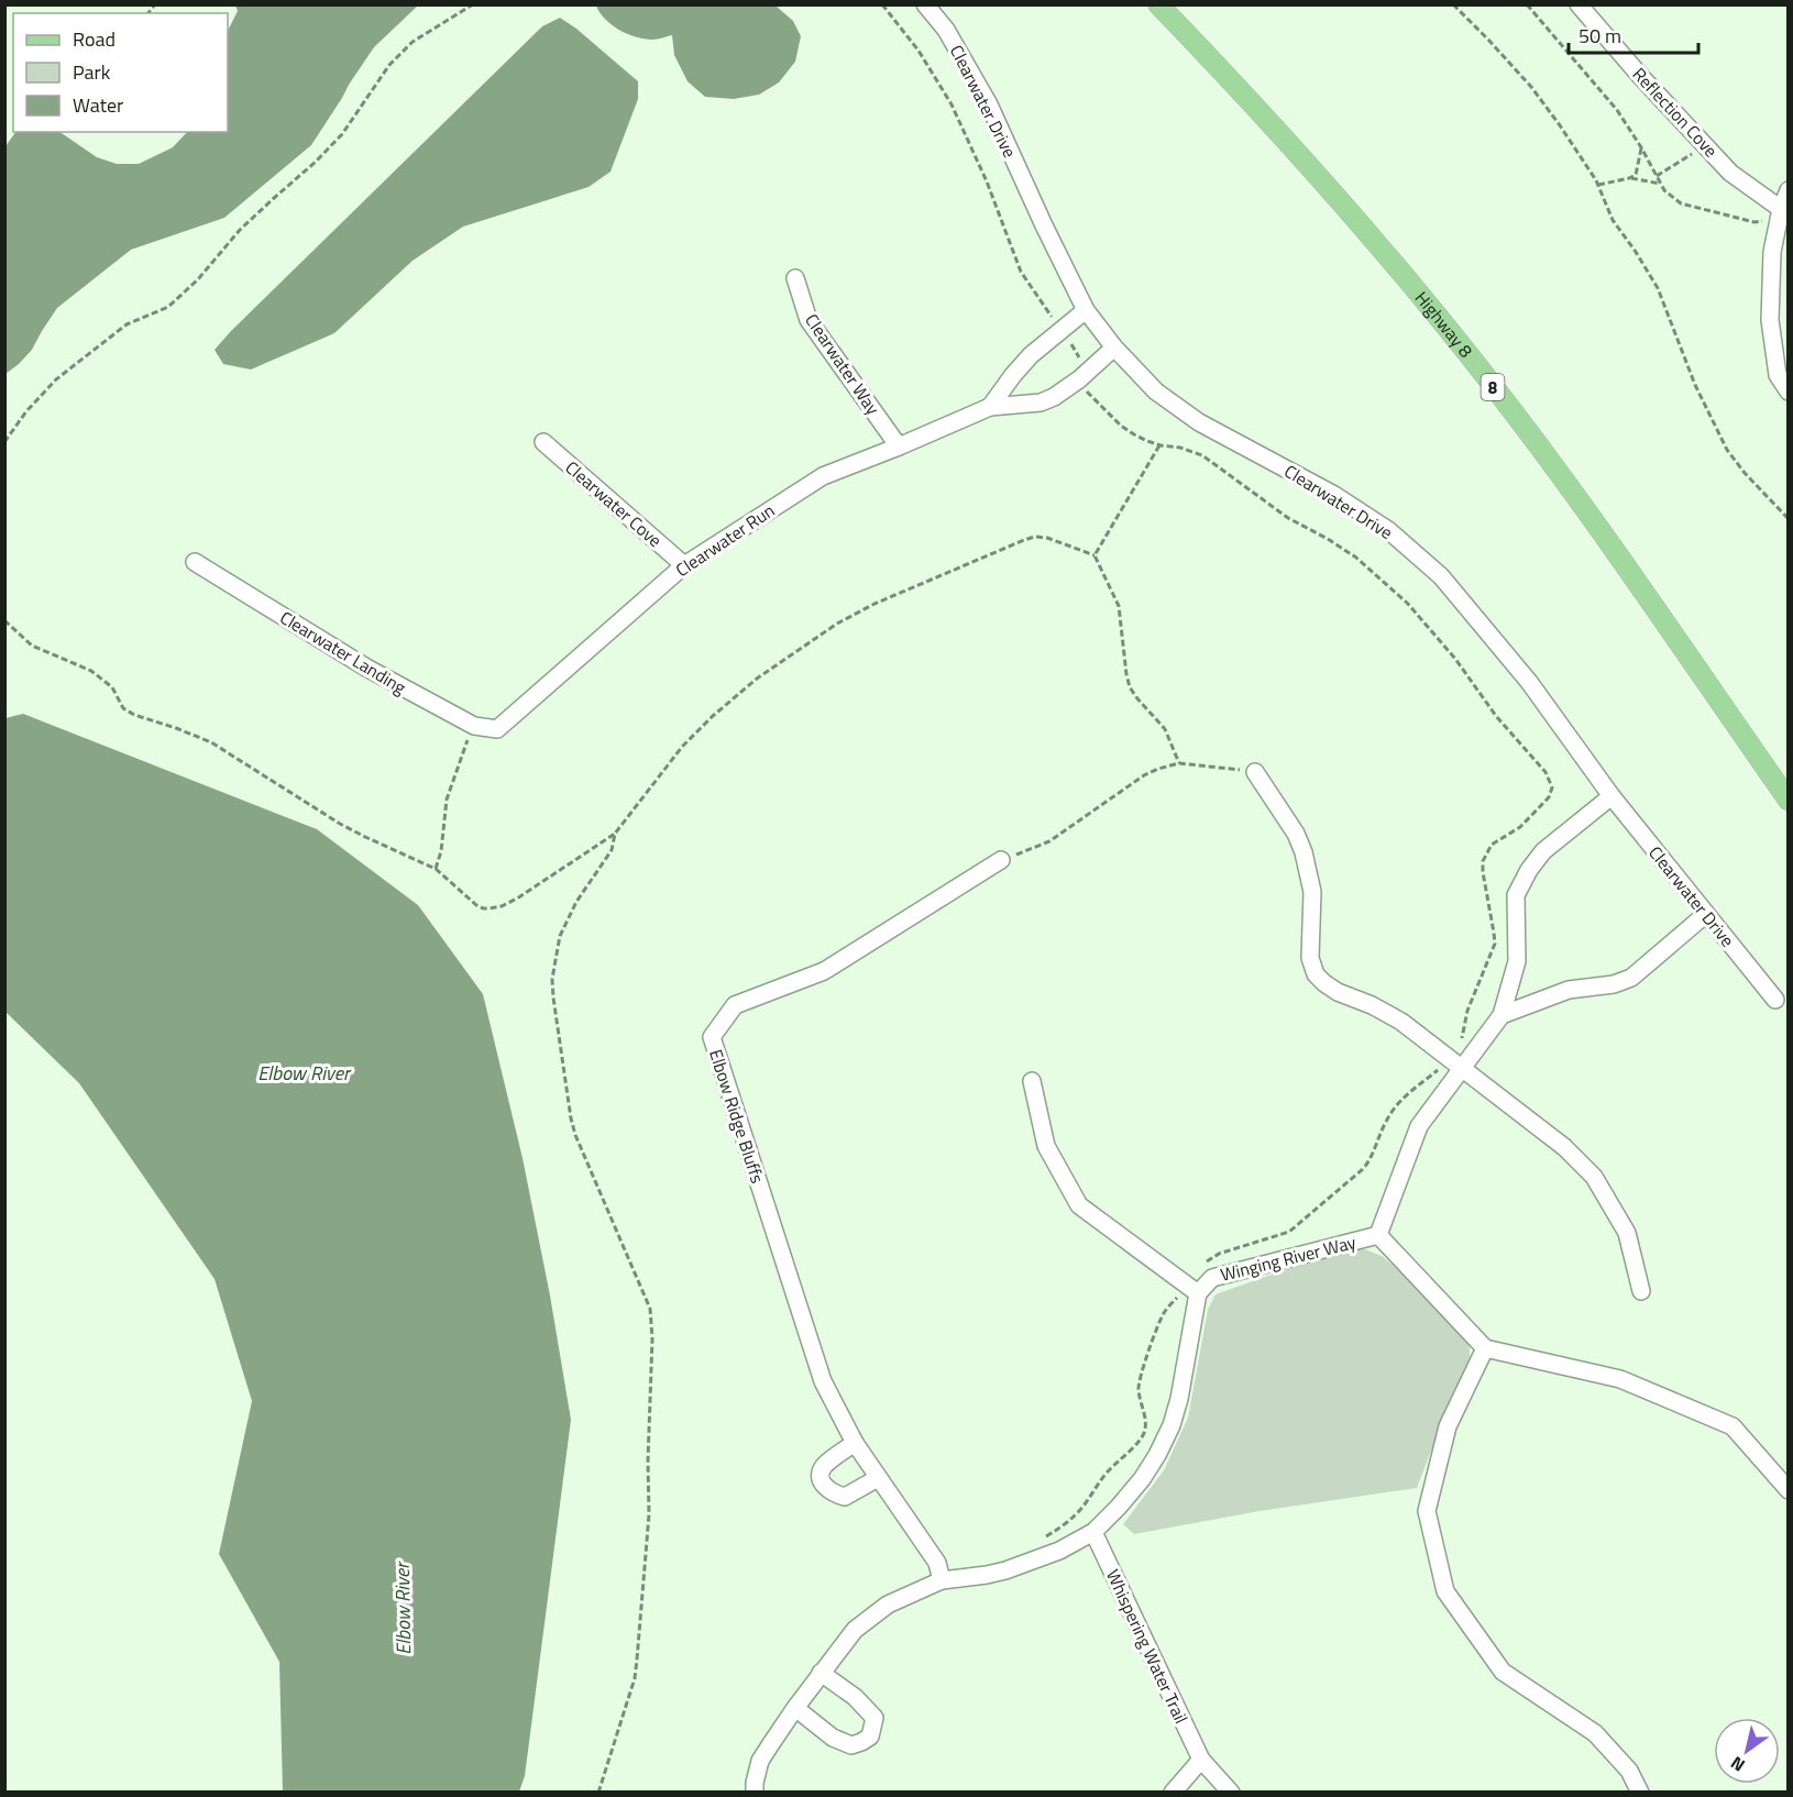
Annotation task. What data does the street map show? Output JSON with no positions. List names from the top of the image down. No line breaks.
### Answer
{"streets":{"main road":["Highway 8","8"],"street":["Clearwater Drive","Reflection Cove","Clearwater Way","Clearwater Cove","Clearwater Run","Clearwater Landing","Elbow Ridge Bluffs","Winging River Way","Whispering Water Trail"]},"crossings":[["Clearwater Drive","Clearwater Run"],["Clearwater Way","Clearwater Run"],["Clearwater Cove","Clearwater Run"],["Clearwater Run","Clearwater Landing"],["Elbow Ridge Bluffs","Winging River Way"],["Winging River Way","Whispering Water Trail"]],"water":["Elbow River"],"legend":["Road","Park","Water"],"scale_bar":"50 m","north":"bottom left"}
